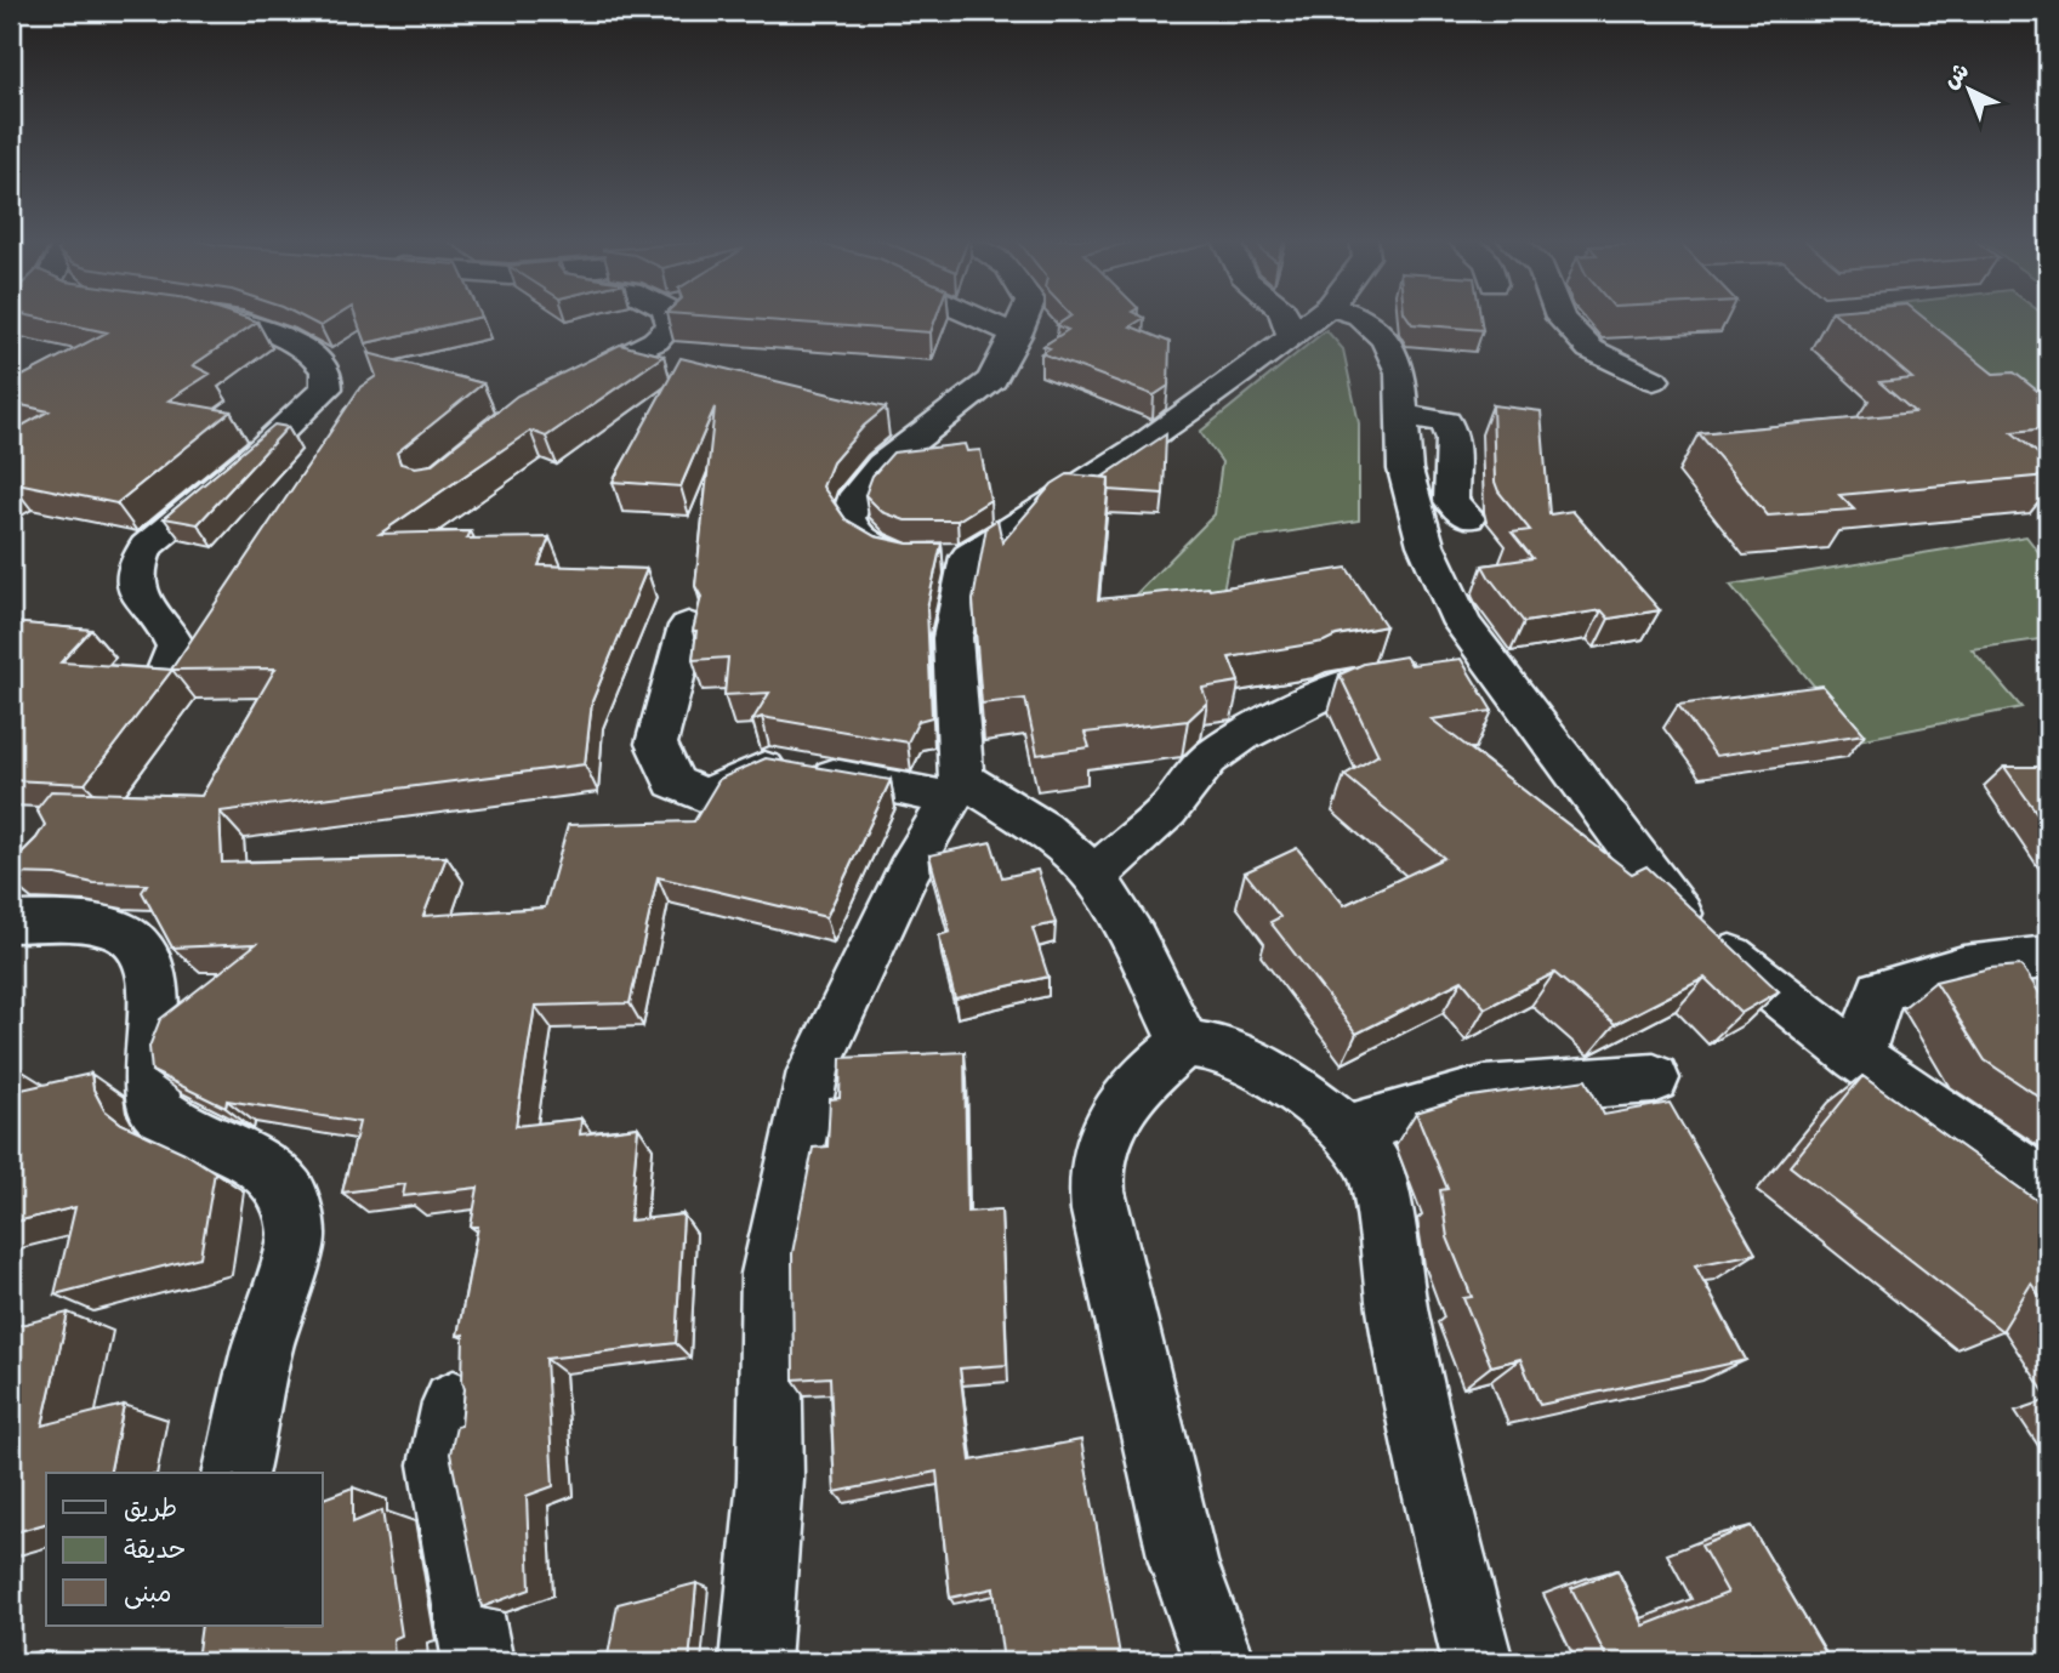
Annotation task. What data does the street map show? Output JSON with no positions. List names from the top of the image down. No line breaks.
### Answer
{"legend":["طريق","حديقة","مبنى"],"north":"top left"}
